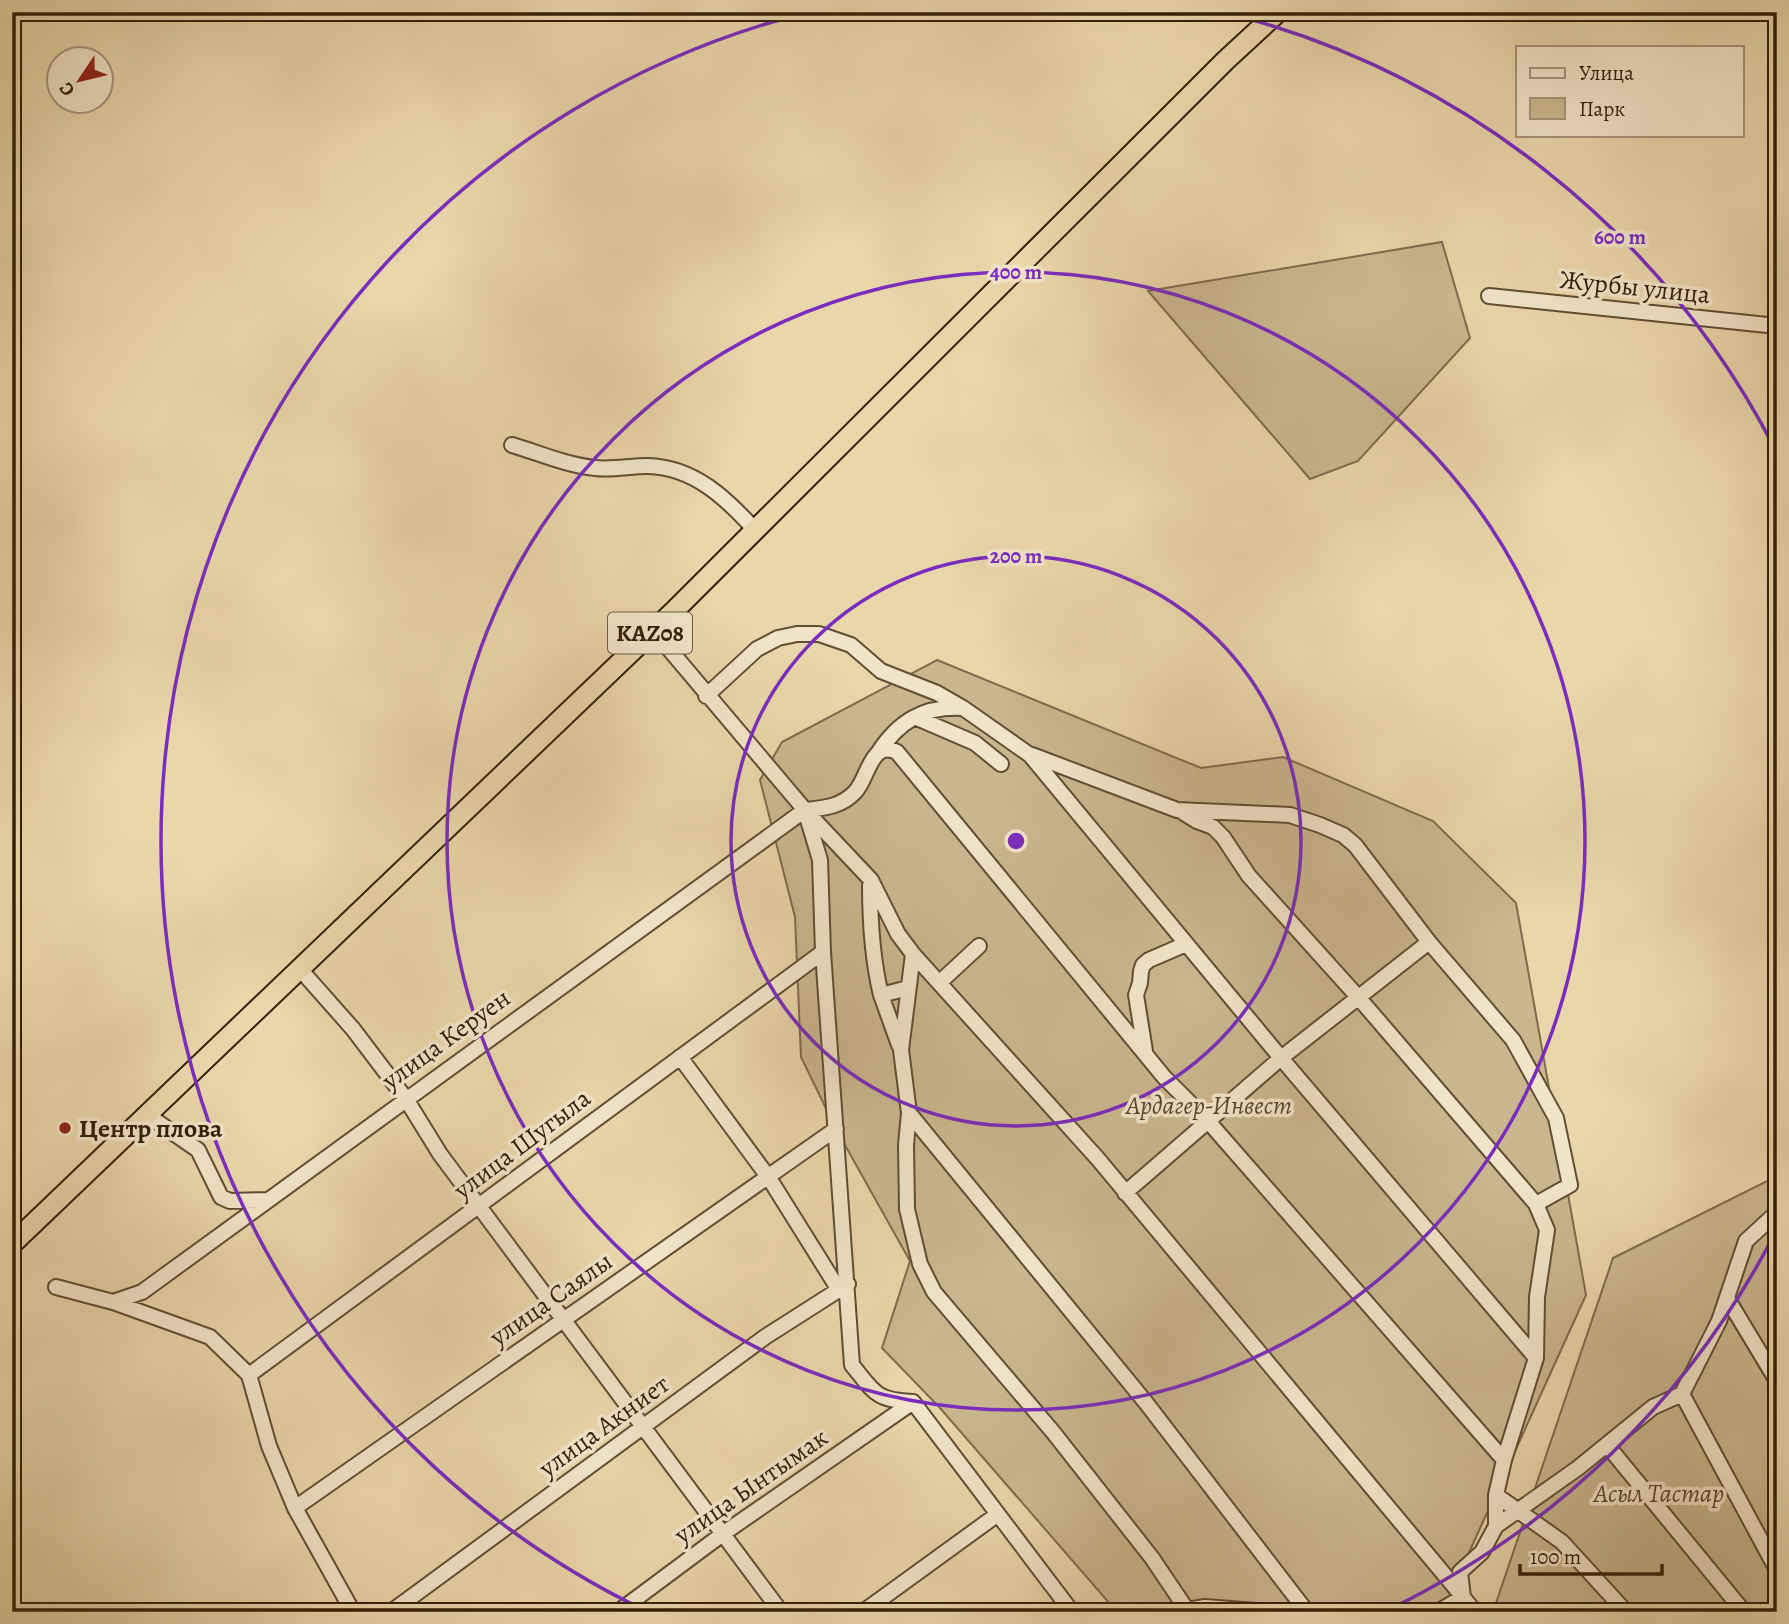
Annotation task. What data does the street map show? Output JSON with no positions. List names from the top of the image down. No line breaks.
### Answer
{"streets":{"highway":["KAZ08"],"street":["Журбы улица","улица Керуен","улица Шугыла","улица Саялы","улица Акниет","улица Ынтымак"]},"parks":["Ардагер-Инвест","Асыл Тастар"],"places":["Центр плова"],"legend":["Улица","Парк"],"scale_bar":"100 m","north":"bottom left","rings":["600 m","400 m","200 m"]}
